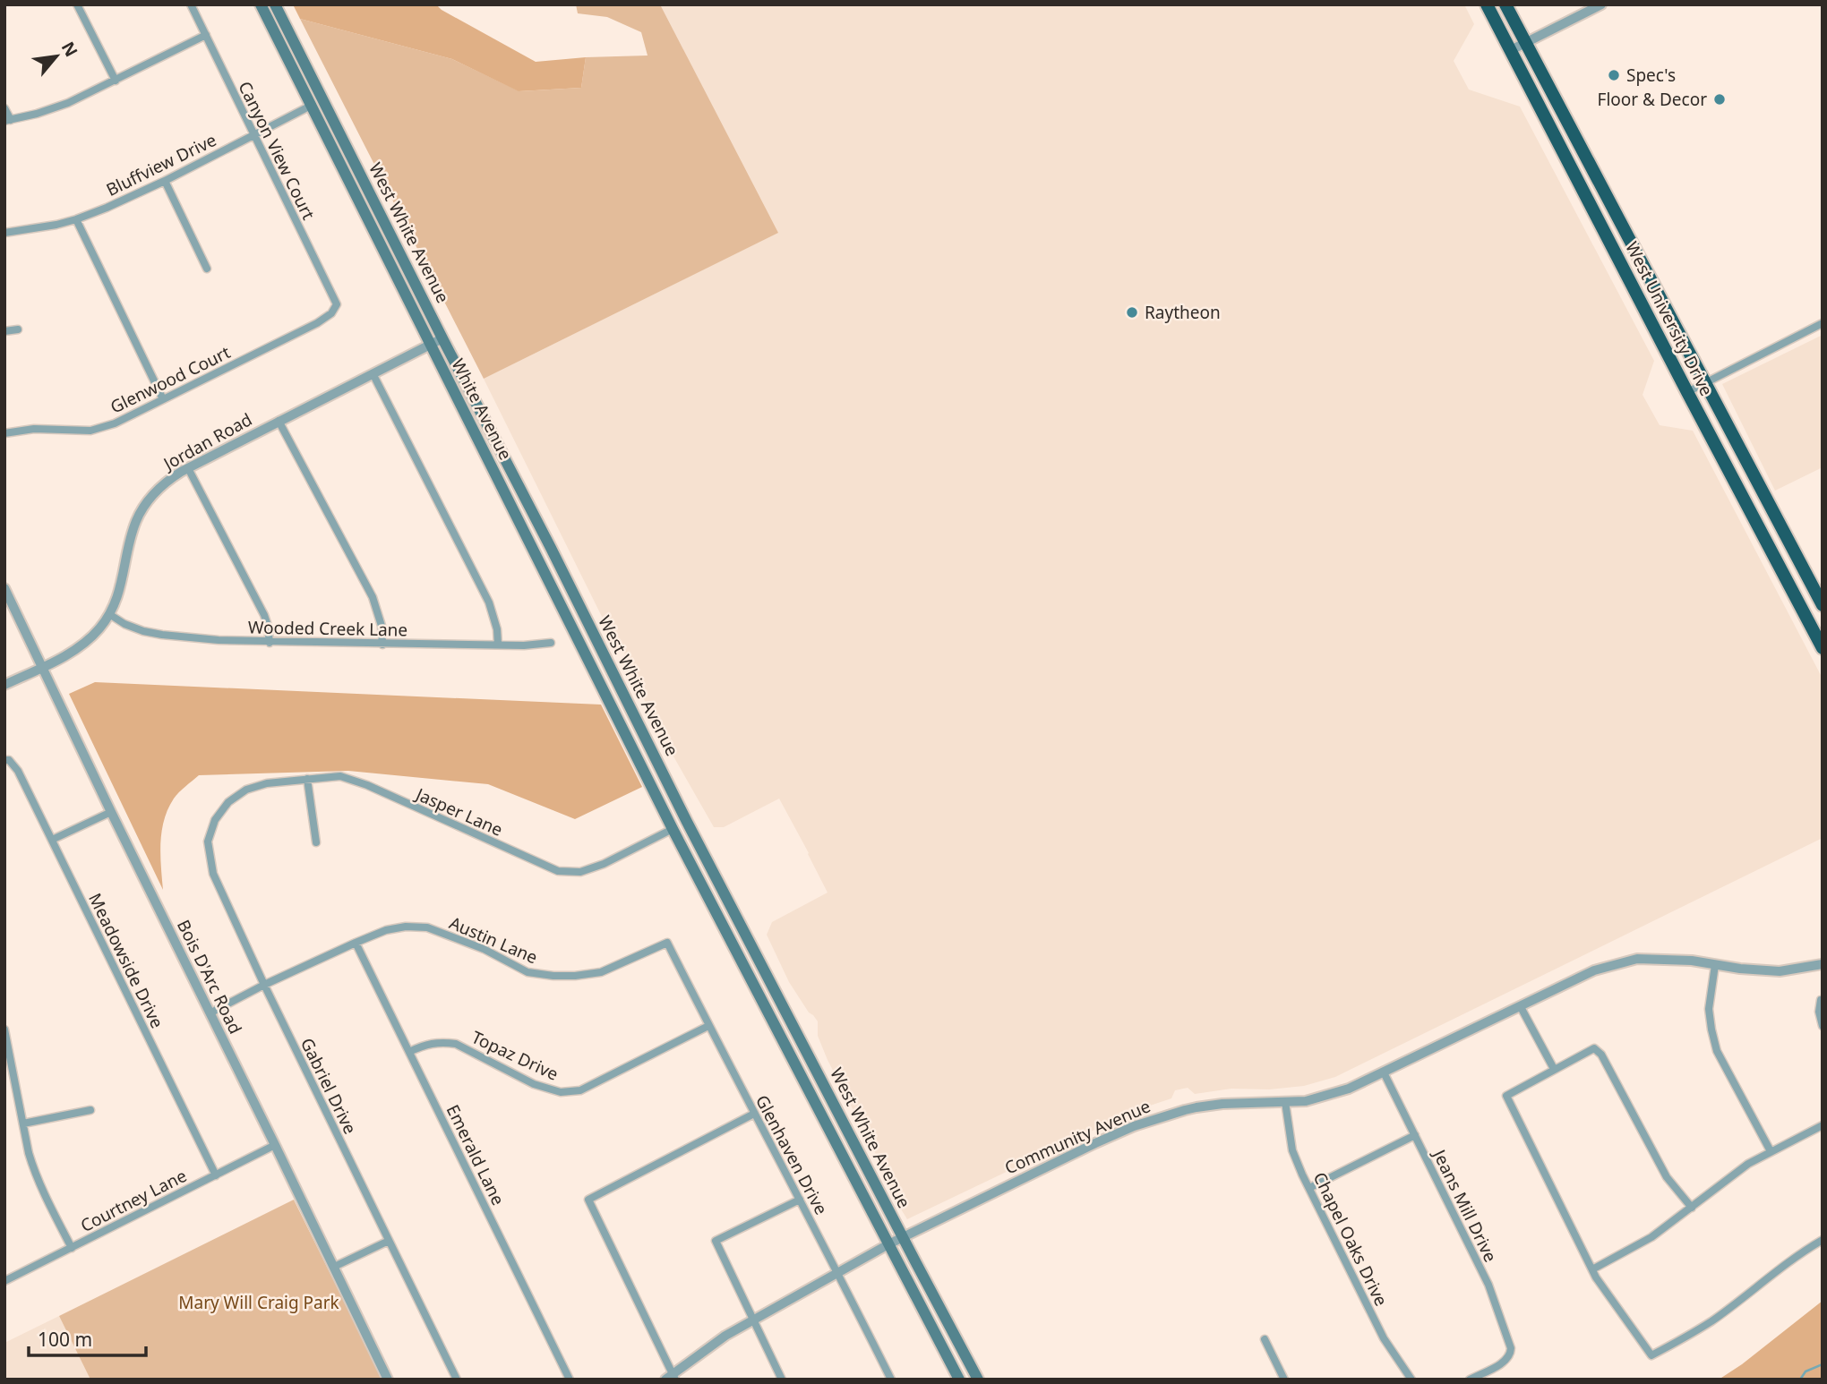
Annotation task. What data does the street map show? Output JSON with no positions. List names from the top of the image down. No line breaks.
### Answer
{"streets":{"highway":["West University Drive"],"main road":["West White Avenue","White Avenue"],"street":["Canyon View Court","Bluffview Drive","Glenwood Court","Jordan Road","Wooded Creek Lane","Jasper Lane","Austin Lane","Meadowside Drive","Bois D'Arc Road","Topaz Drive","Gabriel Drive","Community Avenue","Emerald Lane","Glenhaven Drive","Courtney Lane","Jeans Mill Drive","Chapel Oaks Drive"]},"crossings":[["Canyon View Court","Bluffview Drive"],["Canyon View Court","Glenwood Court"],["Bluffview Drive","West White Avenue"],["Bluffview Drive","White Avenue"],["West White Avenue","White Avenue"],["West White Avenue","Jordan Road"],["West White Avenue","Jasper Lane"],["West White Avenue","Community Avenue"],["White Avenue","Jordan Road"],["White Avenue","Jasper Lane"],["Jordan Road","Wooded Creek Lane"],["Jordan Road","Bois D'Arc Road"],["Jasper Lane","Gabriel Drive"],["Austin Lane","Bois D'Arc Road"],["Austin Lane","Gabriel Drive"],["Austin Lane","Emerald Lane"],["Austin Lane","Glenhaven Drive"],["Meadowside Drive","Courtney Lane"],["Bois D'Arc Road","Courtney Lane"],["Topaz Drive","Emerald Lane"],["Topaz Drive","Glenhaven Drive"],["Community Avenue","Glenhaven Drive"],["Community Avenue","Jeans Mill Drive"],["Community Avenue","Chapel Oaks Drive"]],"parks":["Mary Will Craig Park"],"places":["Spec's","Floor & Decor","Raytheon"],"scale_bar":"100 m","north":"top right"}
